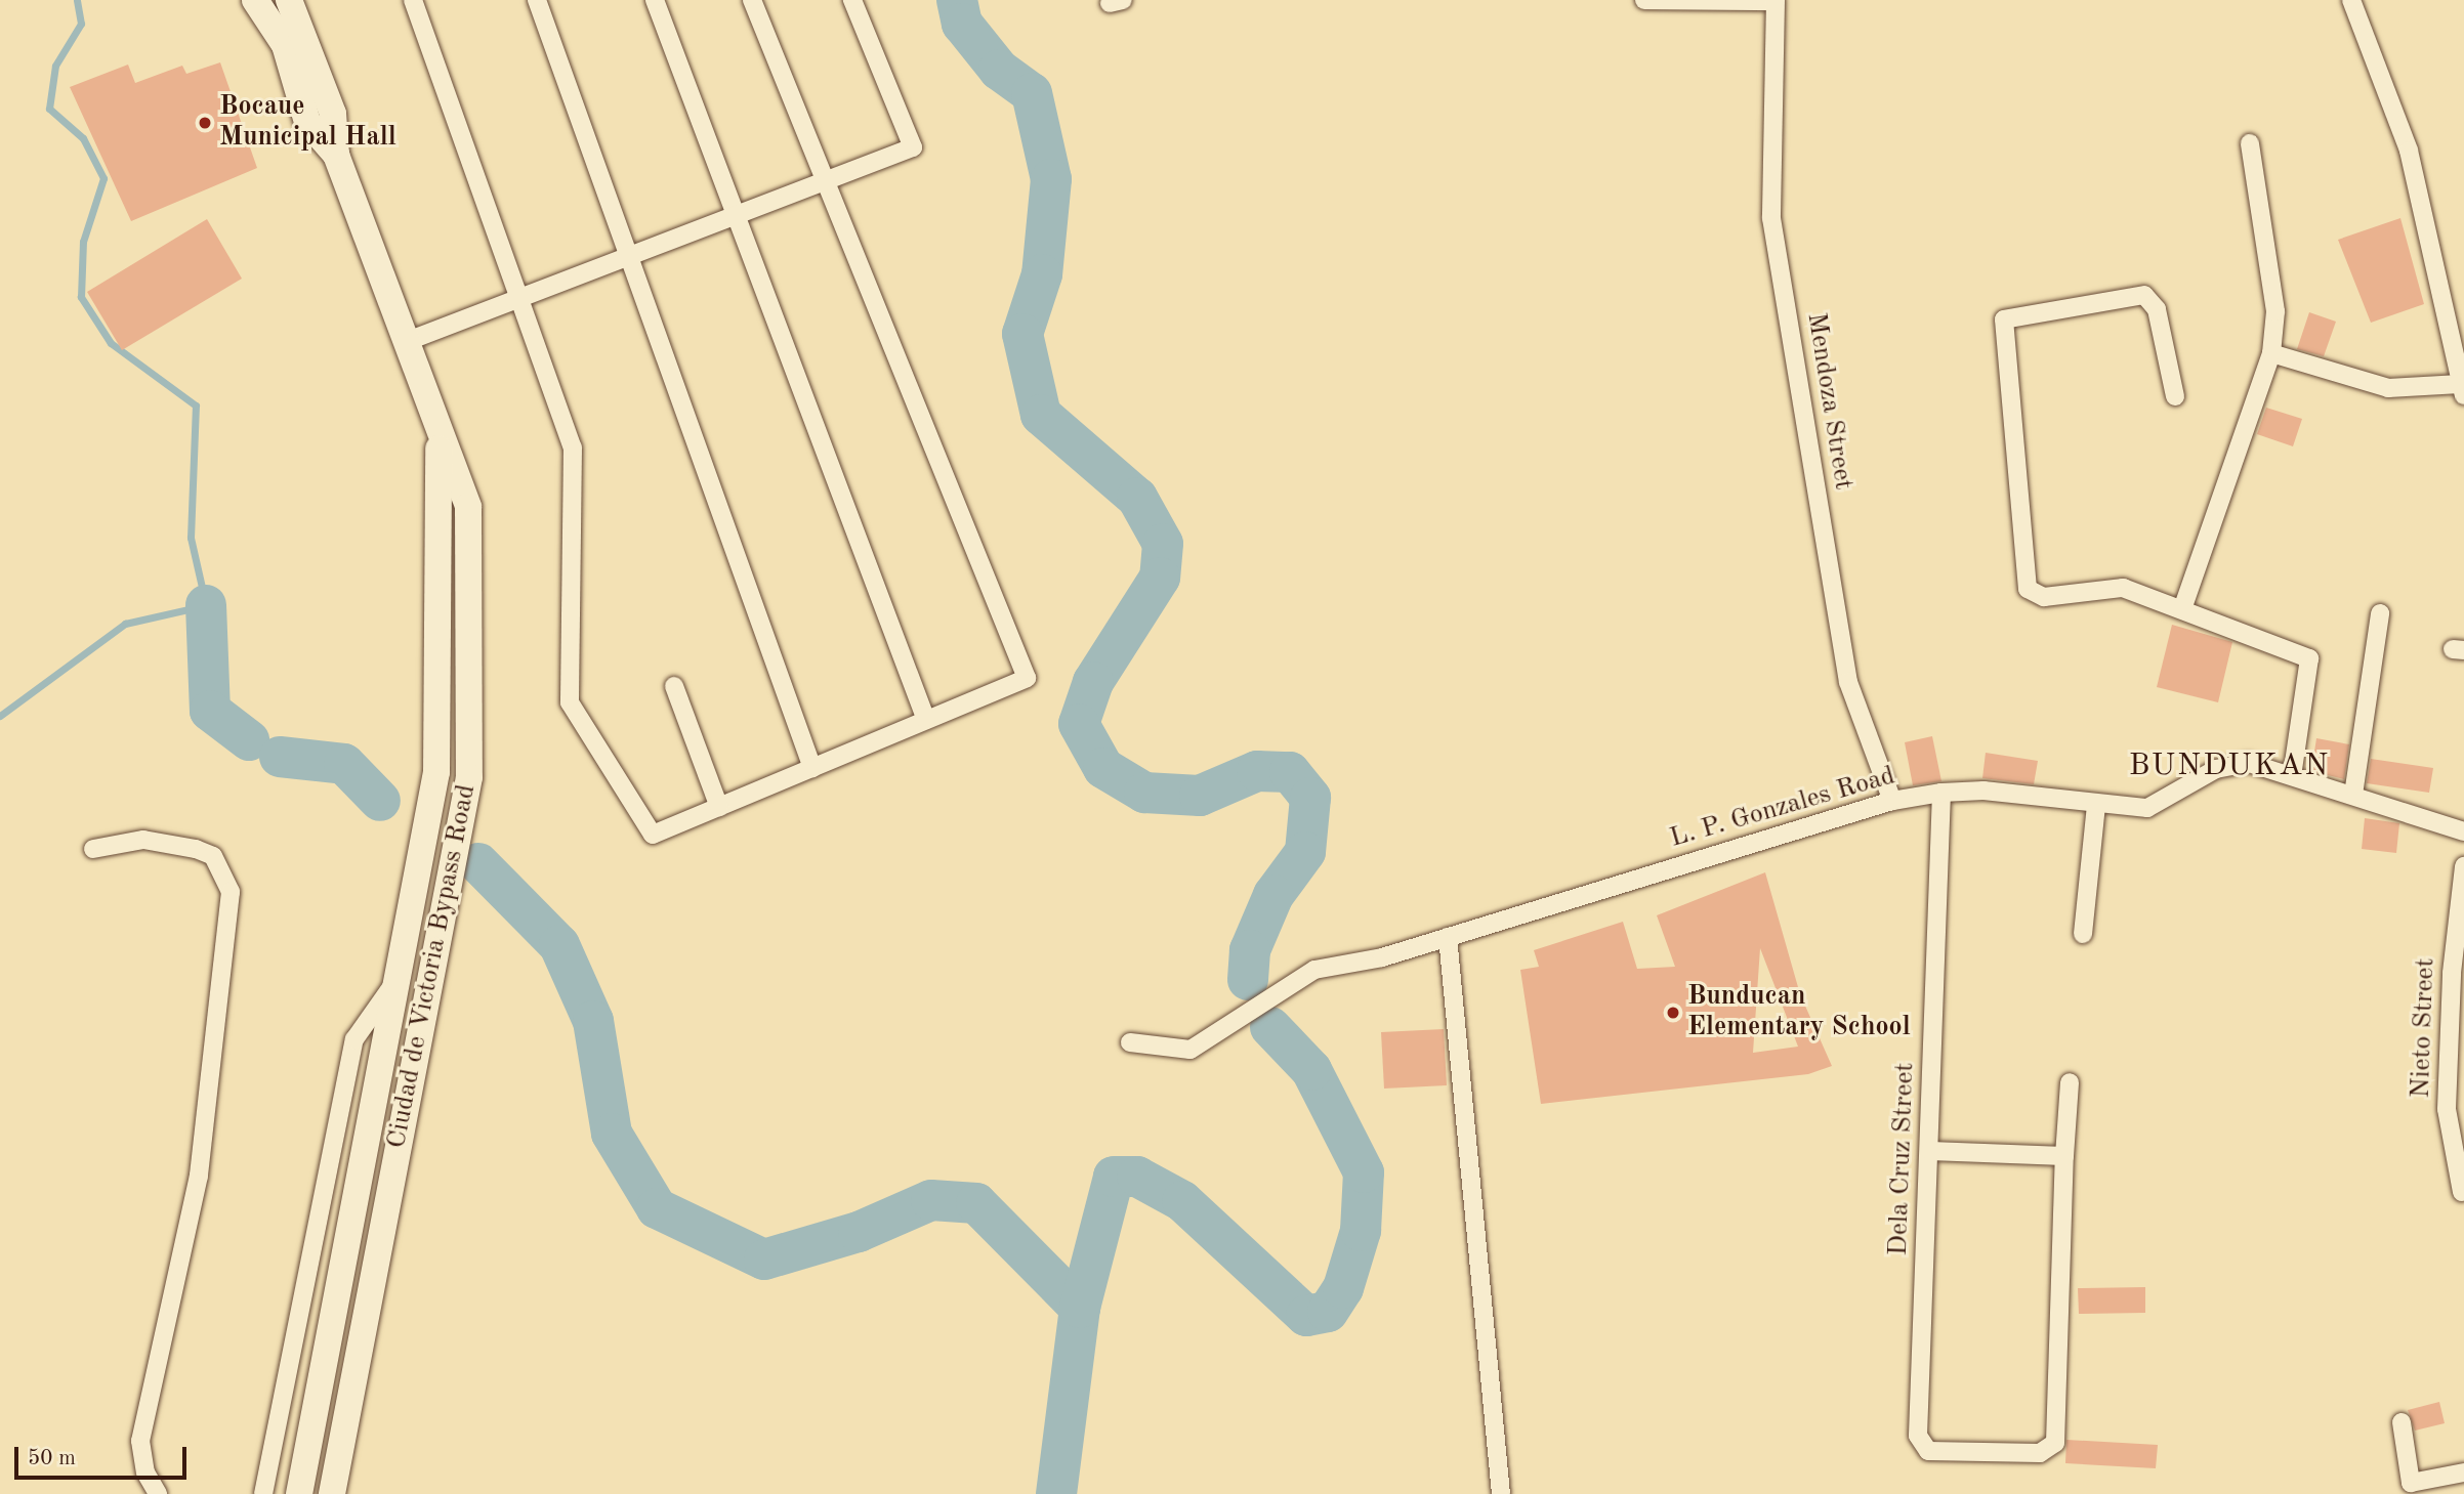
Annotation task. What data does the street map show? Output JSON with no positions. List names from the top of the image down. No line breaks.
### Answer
{"streets":{"main road":["Ciudad de Victoria Bypass Road"],"street":["Mendoza Street","L. P. Gonzales Road","Nieto Street","Dela Cruz Street"]},"crossings":[["Mendoza Street","L. P. Gonzales Road"],["L. P. Gonzales Road","Dela Cruz Street"]],"districts":["BUNDUKAN"],"places":["Bocaue Municipal Hall","Bunducan Elementary School"],"scale_bar":"50 m"}
